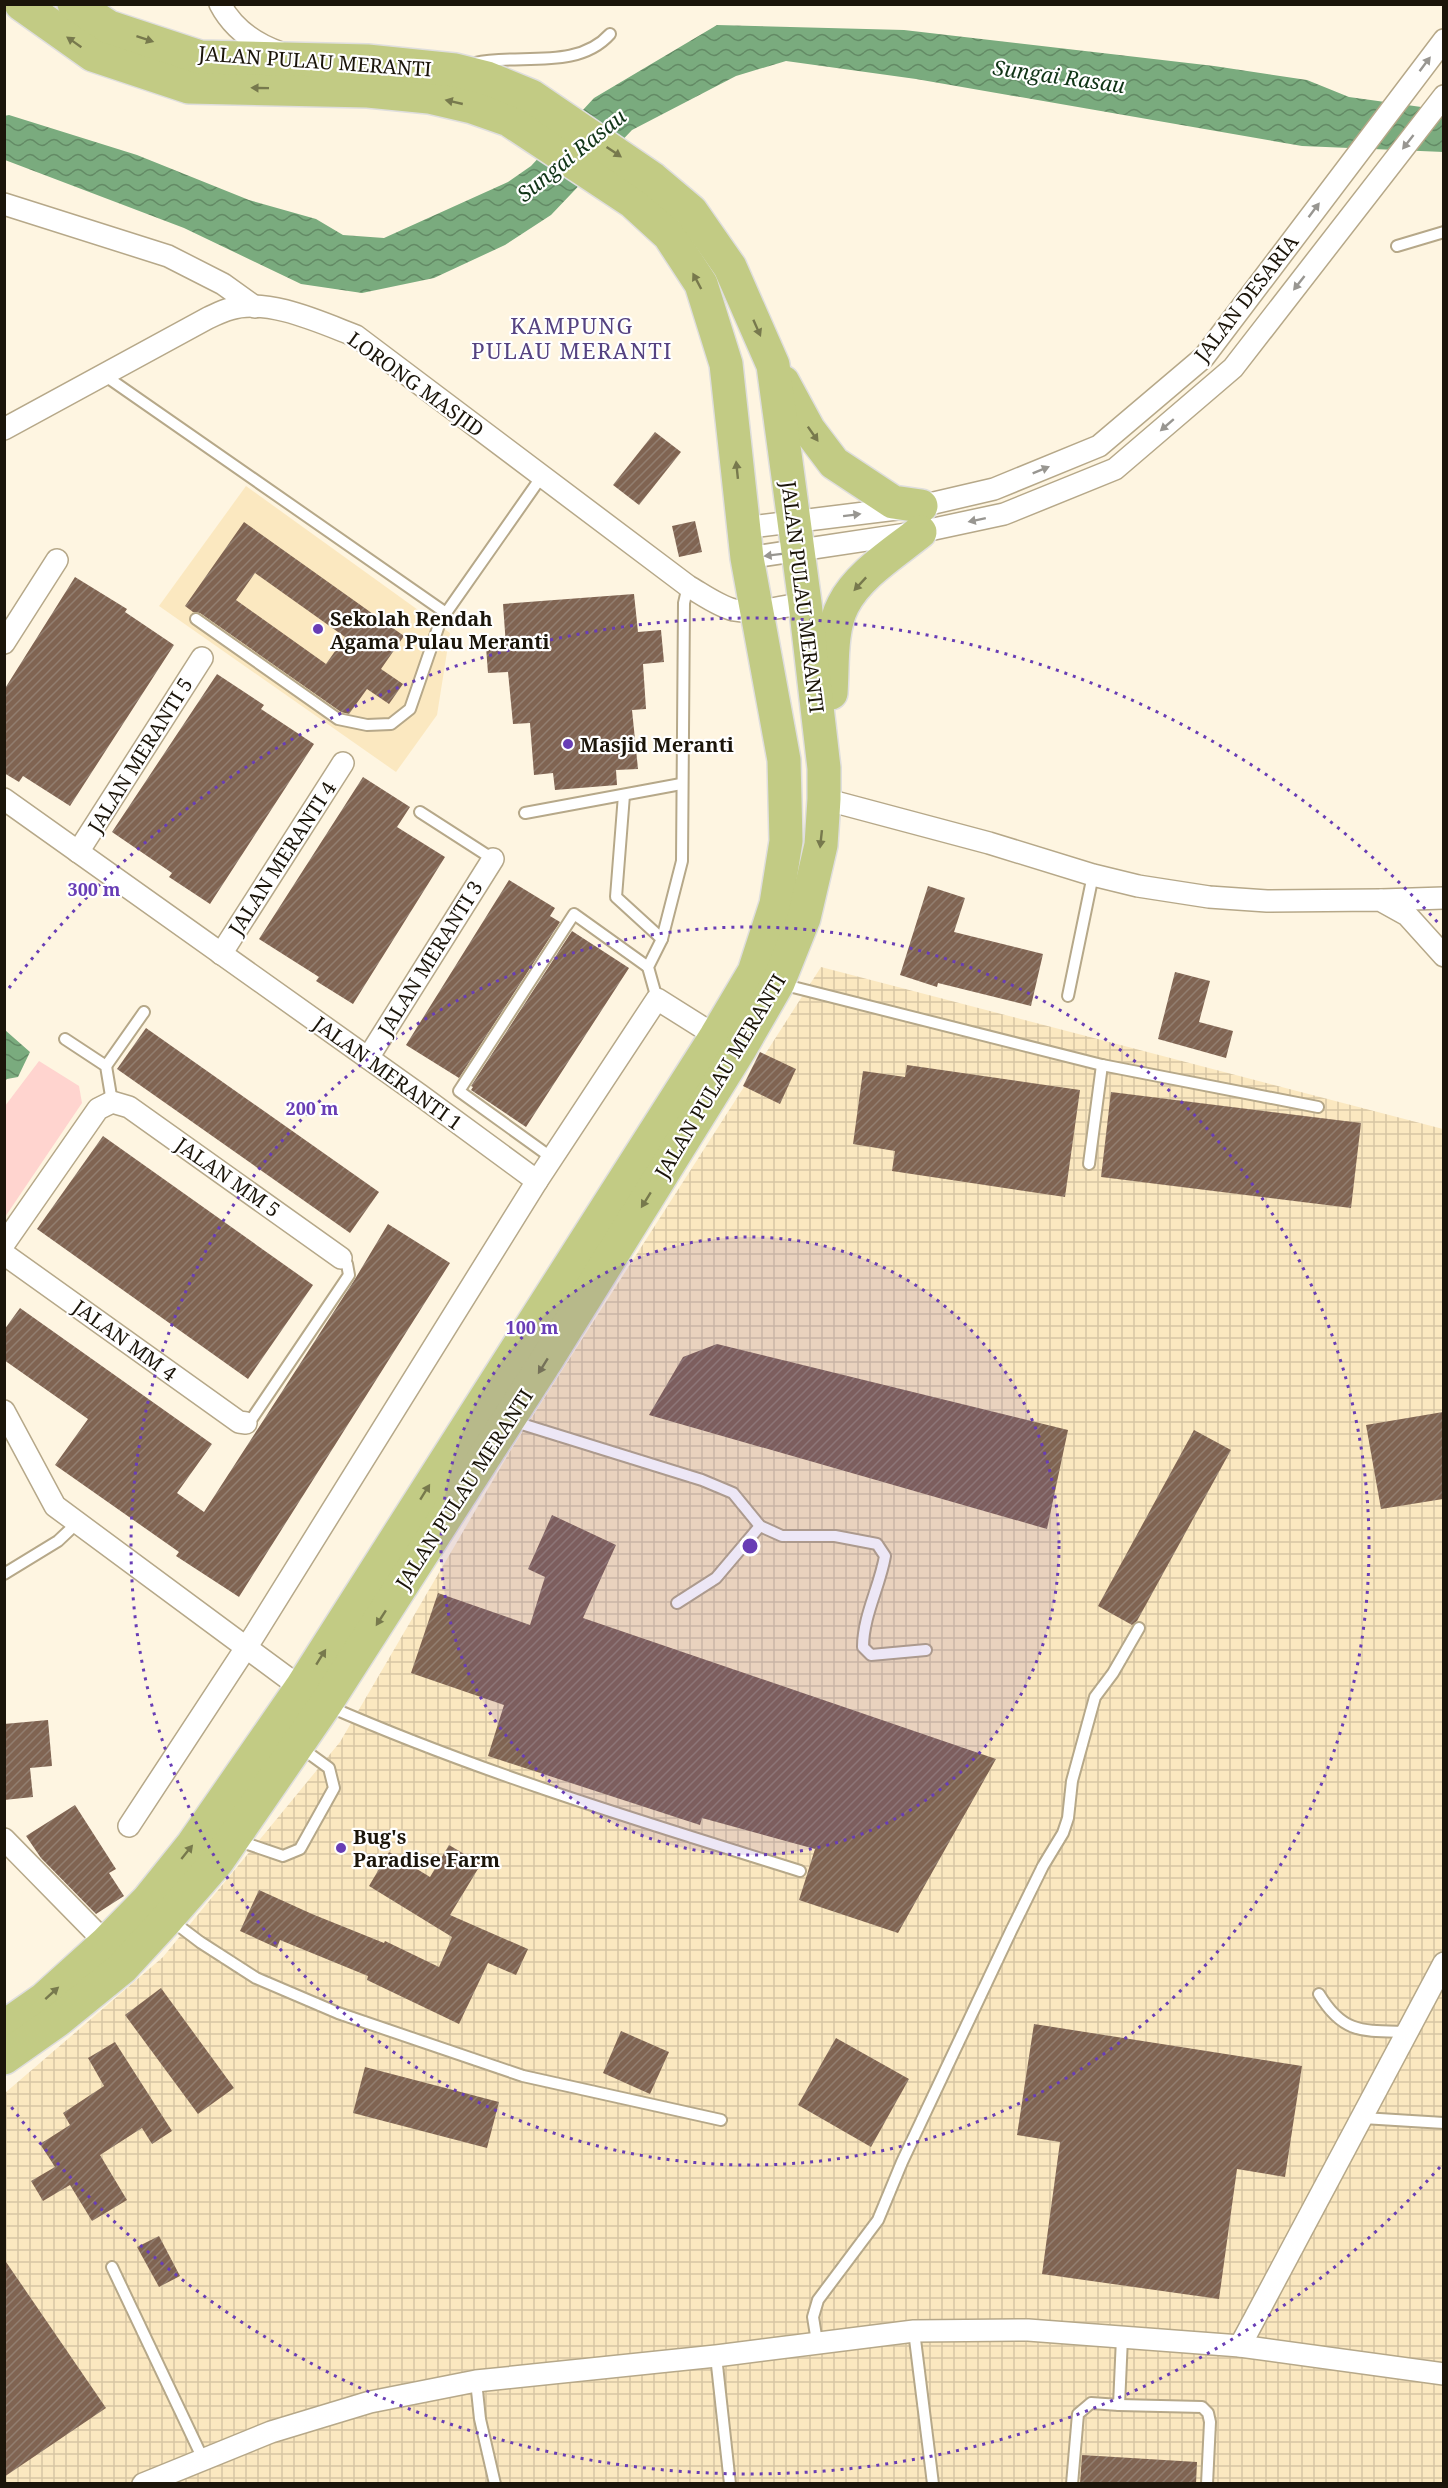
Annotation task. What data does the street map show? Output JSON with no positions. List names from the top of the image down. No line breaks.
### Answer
{"streets":{"main road":["JALAN PULAU MERANTI"],"street":["JALAN DESARIA","LORONG MASJID","JALAN MERANTI 5","JALAN MERANTI 4","JALAN MERANTI 3","JALAN MERANTI 1","JALAN MM 5","JALAN MM 4"]},"crossings":[["JALAN PULAU MERANTI","JALAN DESARIA"],["JALAN PULAU MERANTI","LORONG MASJID"],["JALAN MERANTI 5","JALAN MERANTI 1"],["JALAN MERANTI 4","JALAN MERANTI 1"],["JALAN MERANTI 3","JALAN MERANTI 1"]],"districts":["KAMPUNG PULAU MERANTI"],"water":["Sungai Rasau"],"places":["Sekolah Rendah Agama Pulau Meranti","Masjid Meranti","Bug's Paradise Farm"],"rings":["300 m","200 m","100 m"]}
